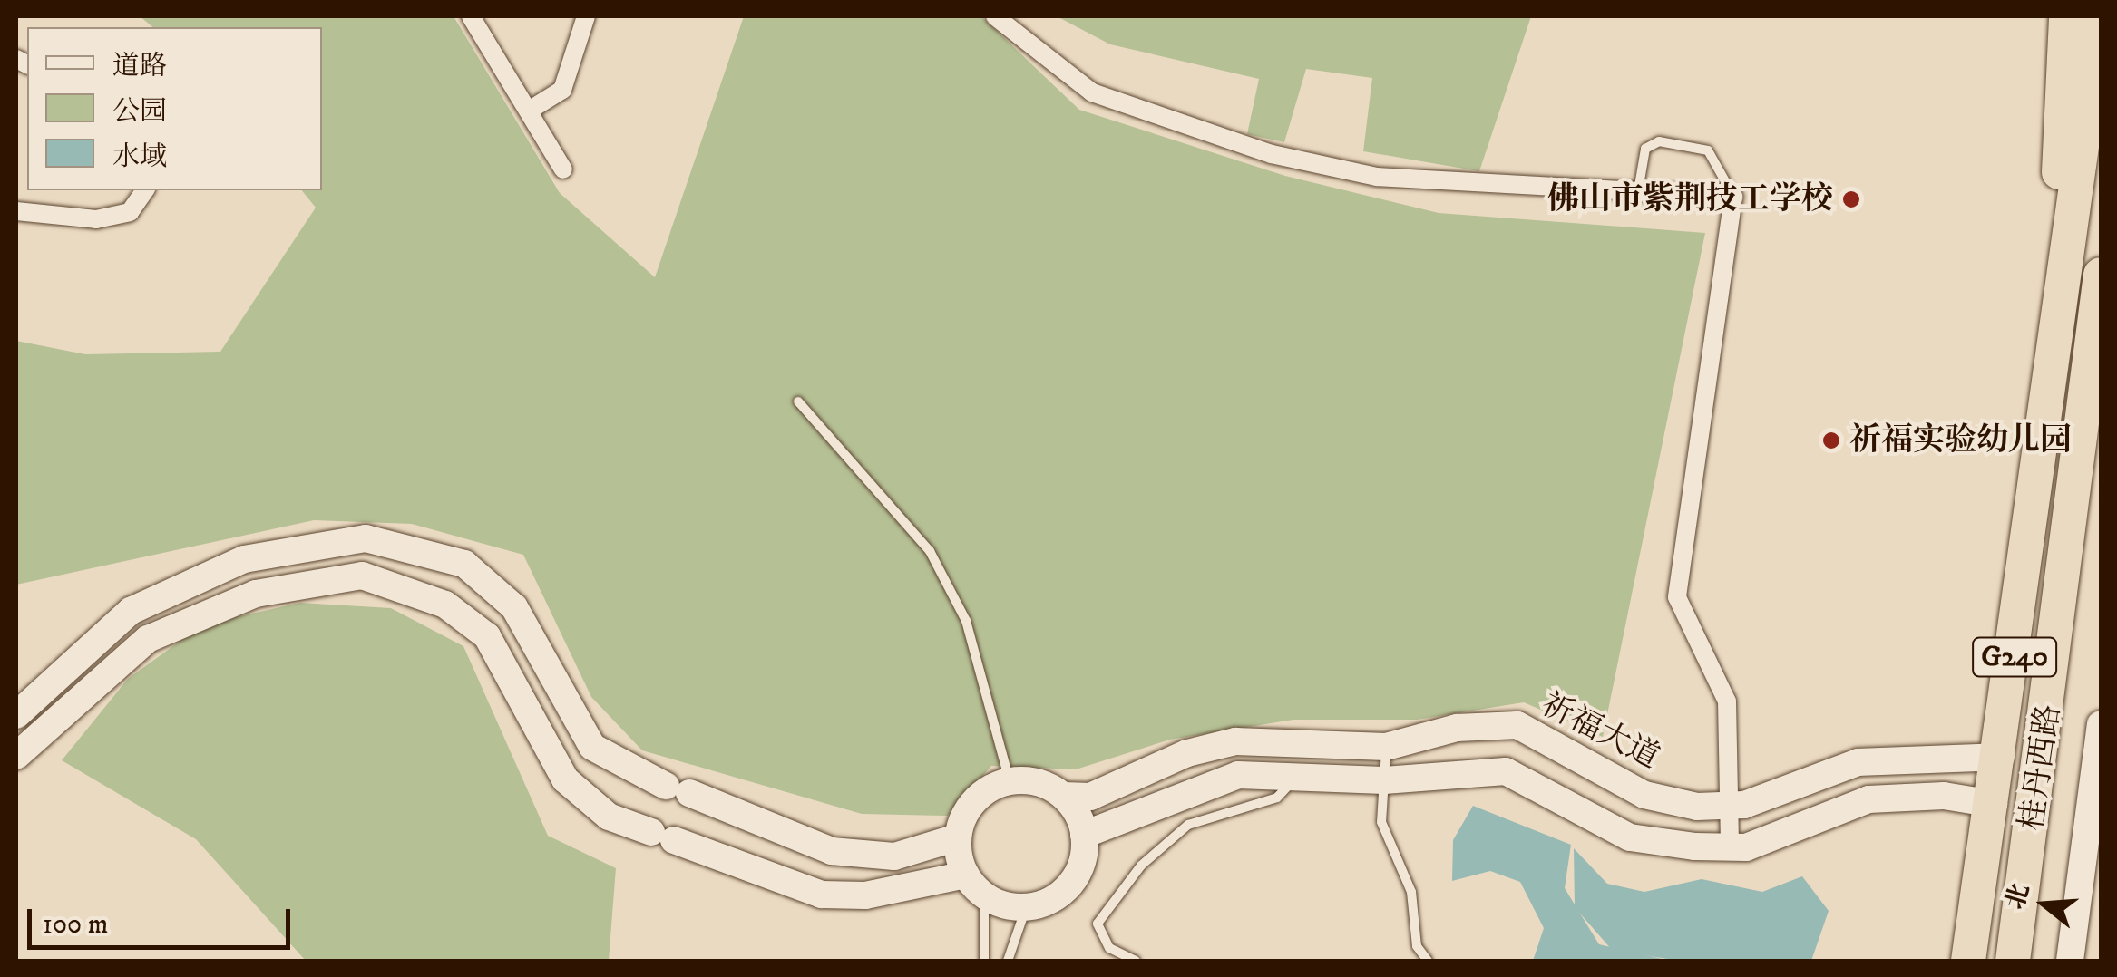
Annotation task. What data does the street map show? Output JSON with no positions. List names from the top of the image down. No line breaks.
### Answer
{"streets":{"highway":["G240","桂丹西路"],"street":["祈福大道"]},"crossings":[["G240","桂丹西路"],["祈福大道","桂丹西路"]],"places":["佛山市紫荆技工学校","祈福实验幼儿园"],"legend":["道路","公园","水域"],"scale_bar":"100 m","north":"left"}
